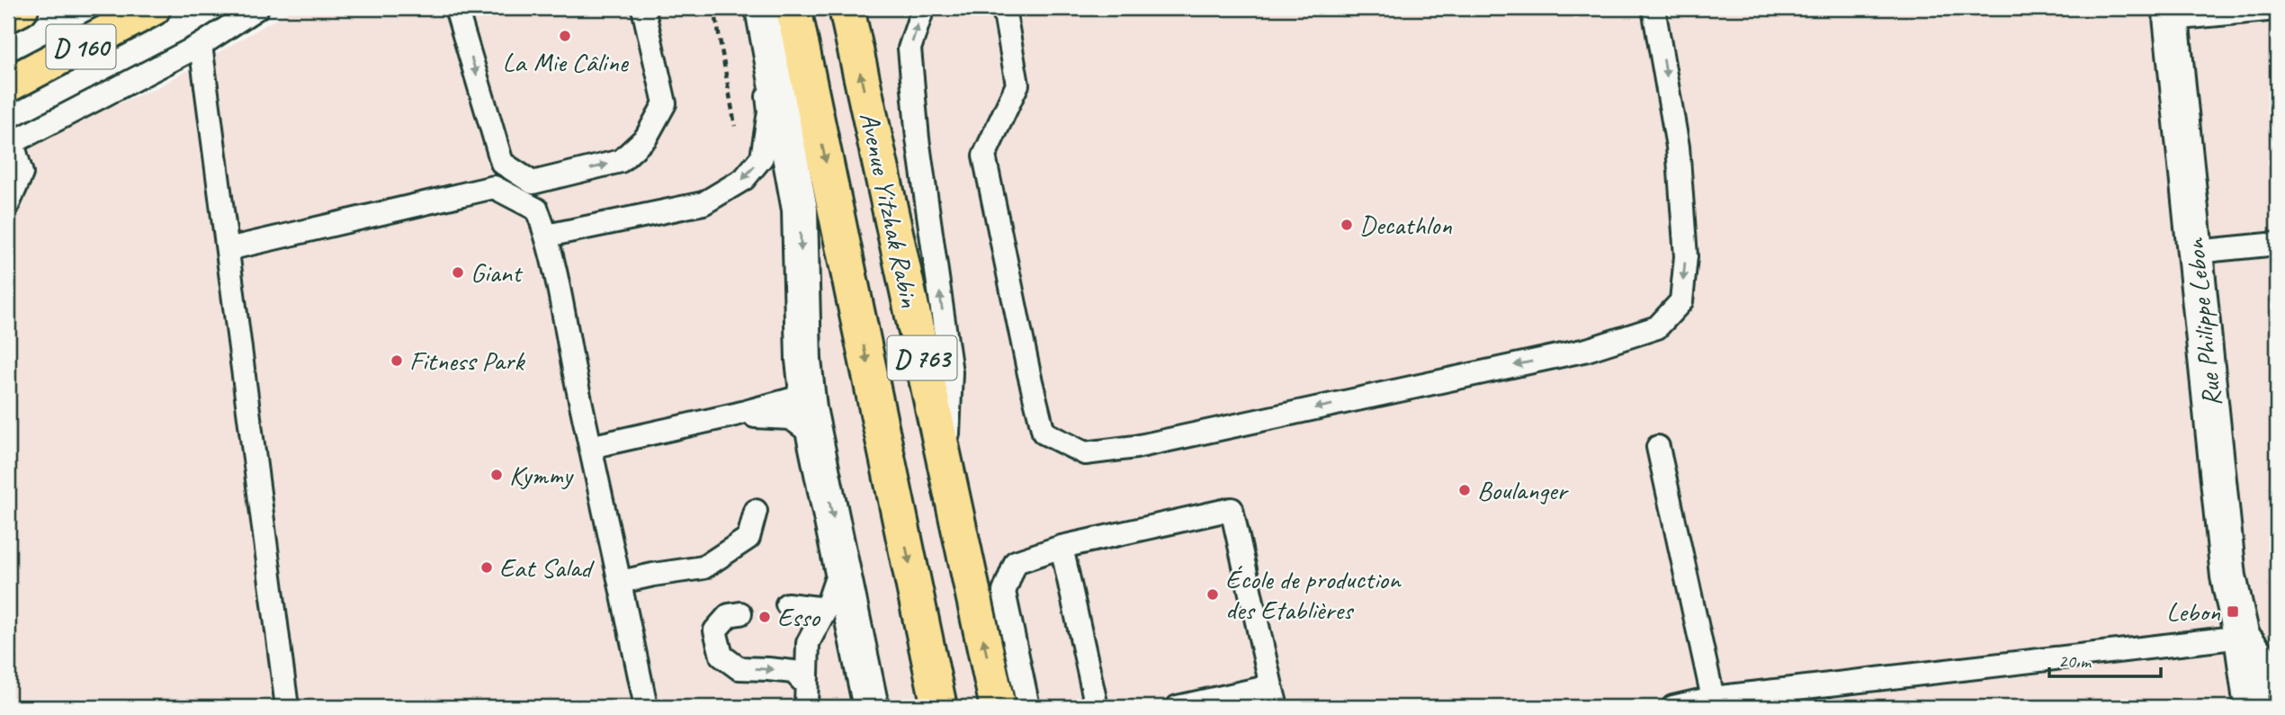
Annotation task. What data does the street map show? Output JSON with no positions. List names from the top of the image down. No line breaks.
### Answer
{"streets":{"main road":["D 160","Avenue Yitzhak Rabin","D 763"],"street":["Rue Philippe Lebon"]},"places":{"other":["La Mie Câline","Decathlon","Giant","Fitness Park","Kymmy","Boulanger","Eat Salad","École de production des Etablières","Esso"],"transit":["Lebon"]},"scale_bar":"20 m"}
